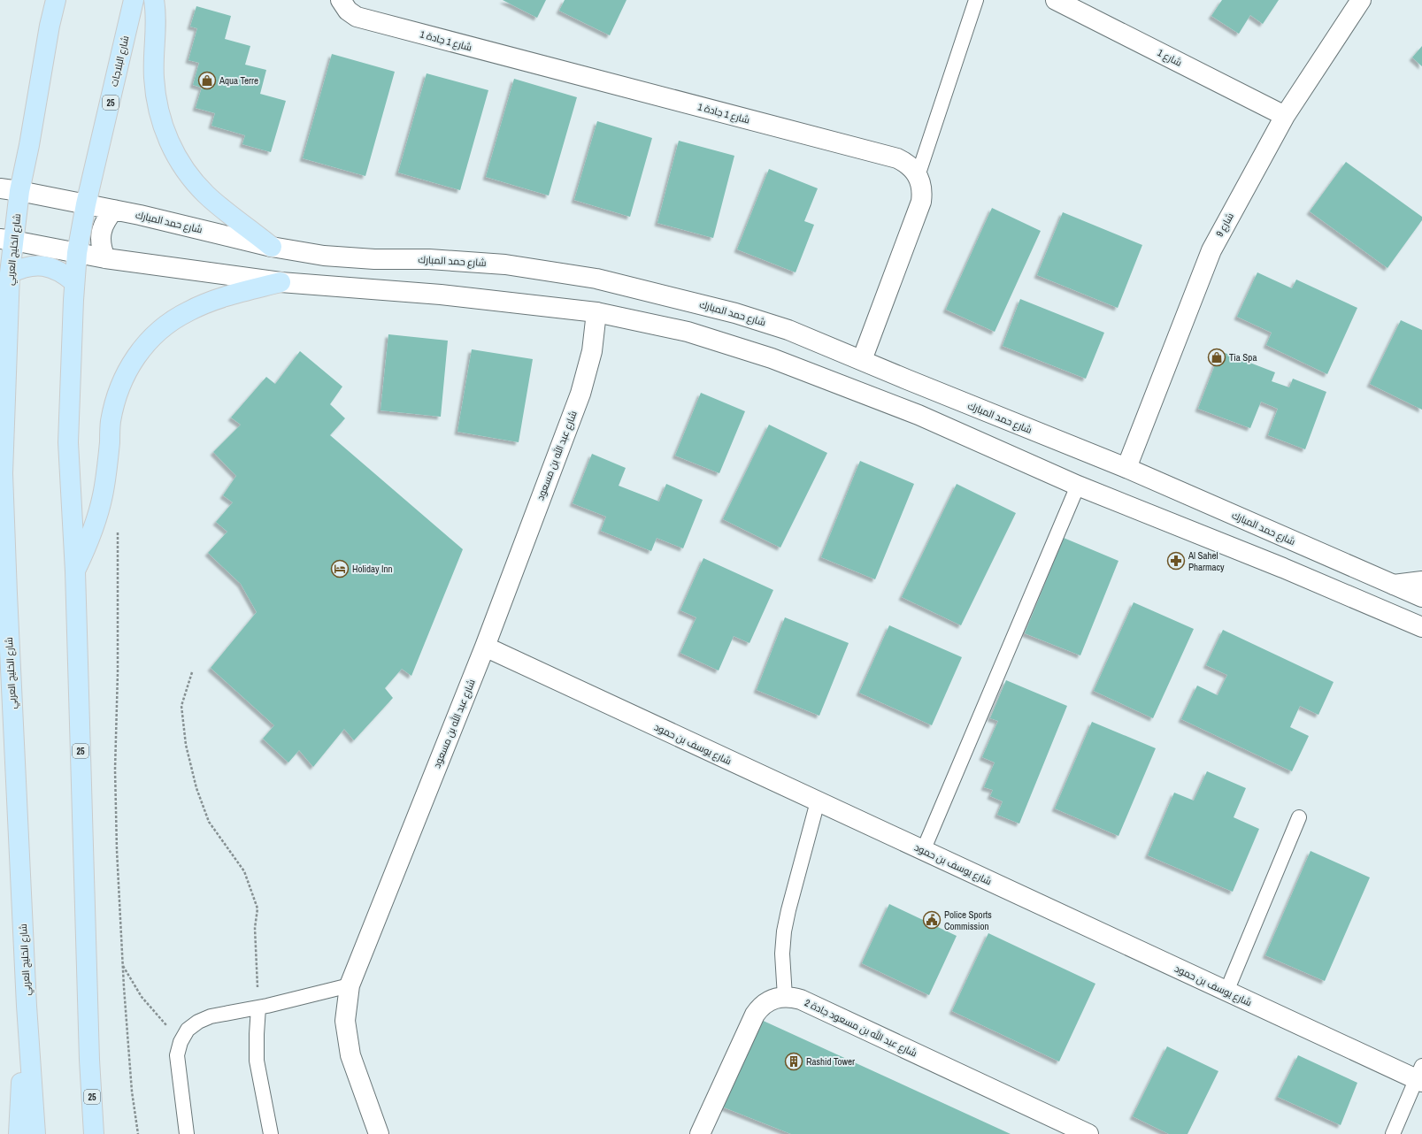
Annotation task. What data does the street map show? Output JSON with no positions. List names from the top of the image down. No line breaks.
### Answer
{"streets":{"main road":["شارع البلاجات","25","شارع الخليج العربي"],"street":["شارع 1 جادة 1","شارع 1","شارع حمد المبارك","شارع 9","شارع عبد الله بن مسعود","شارع يوسف بن حمود","شارع عبد الله بن مسعود جادة 2"]},"crossings":[["شارع 1 جادة 1","شارع حمد المبارك"],["شارع 1","شارع 9"],["شارع البلاجات","25"],["شارع البلاجات","شارع حمد المبارك"],["25","شارع حمد المبارك"],["شارع حمد المبارك","شارع 9"],["شارع حمد المبارك","شارع الخليج العربي"],["شارع عبد الله بن مسعود","شارع يوسف بن حمود"]],"places":{"shop":["Aqua Terre","Tia Spa"],"pharmacy":["Al Sahel Pharmacy"],"hotel":["Holiday Inn"],"public building":["Police Sports Commission"],"building":["Rashid Tower"]}}
